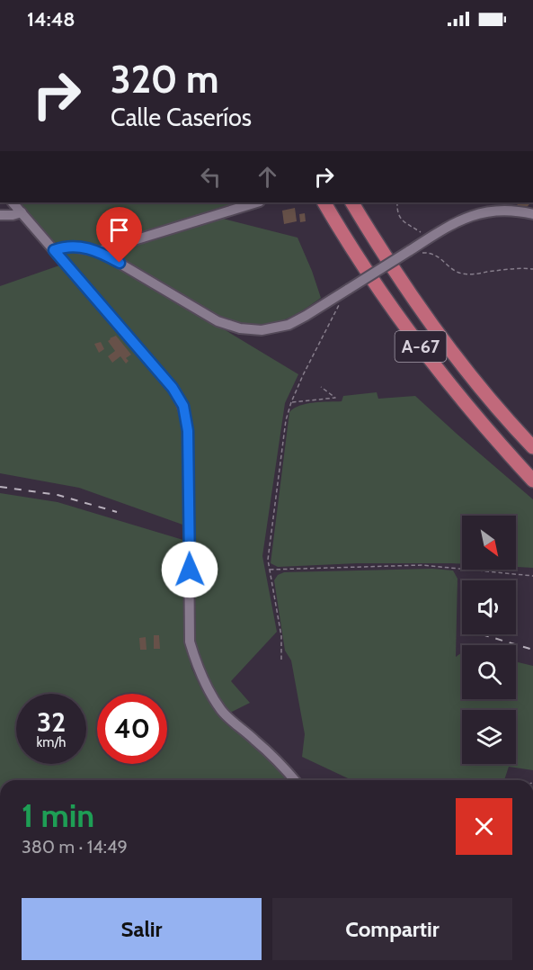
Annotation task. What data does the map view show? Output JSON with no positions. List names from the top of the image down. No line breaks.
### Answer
{"streets":{"highway":["A-67"]},"north":"bottom right","page":{"status":"14:48","turn":["320 m","Calle Caseríos"],"speed":"32 km/h","limit":"40","heading":["1 min","380 m · 14:49"],"buttons":["Salir","Compartir"]}}
